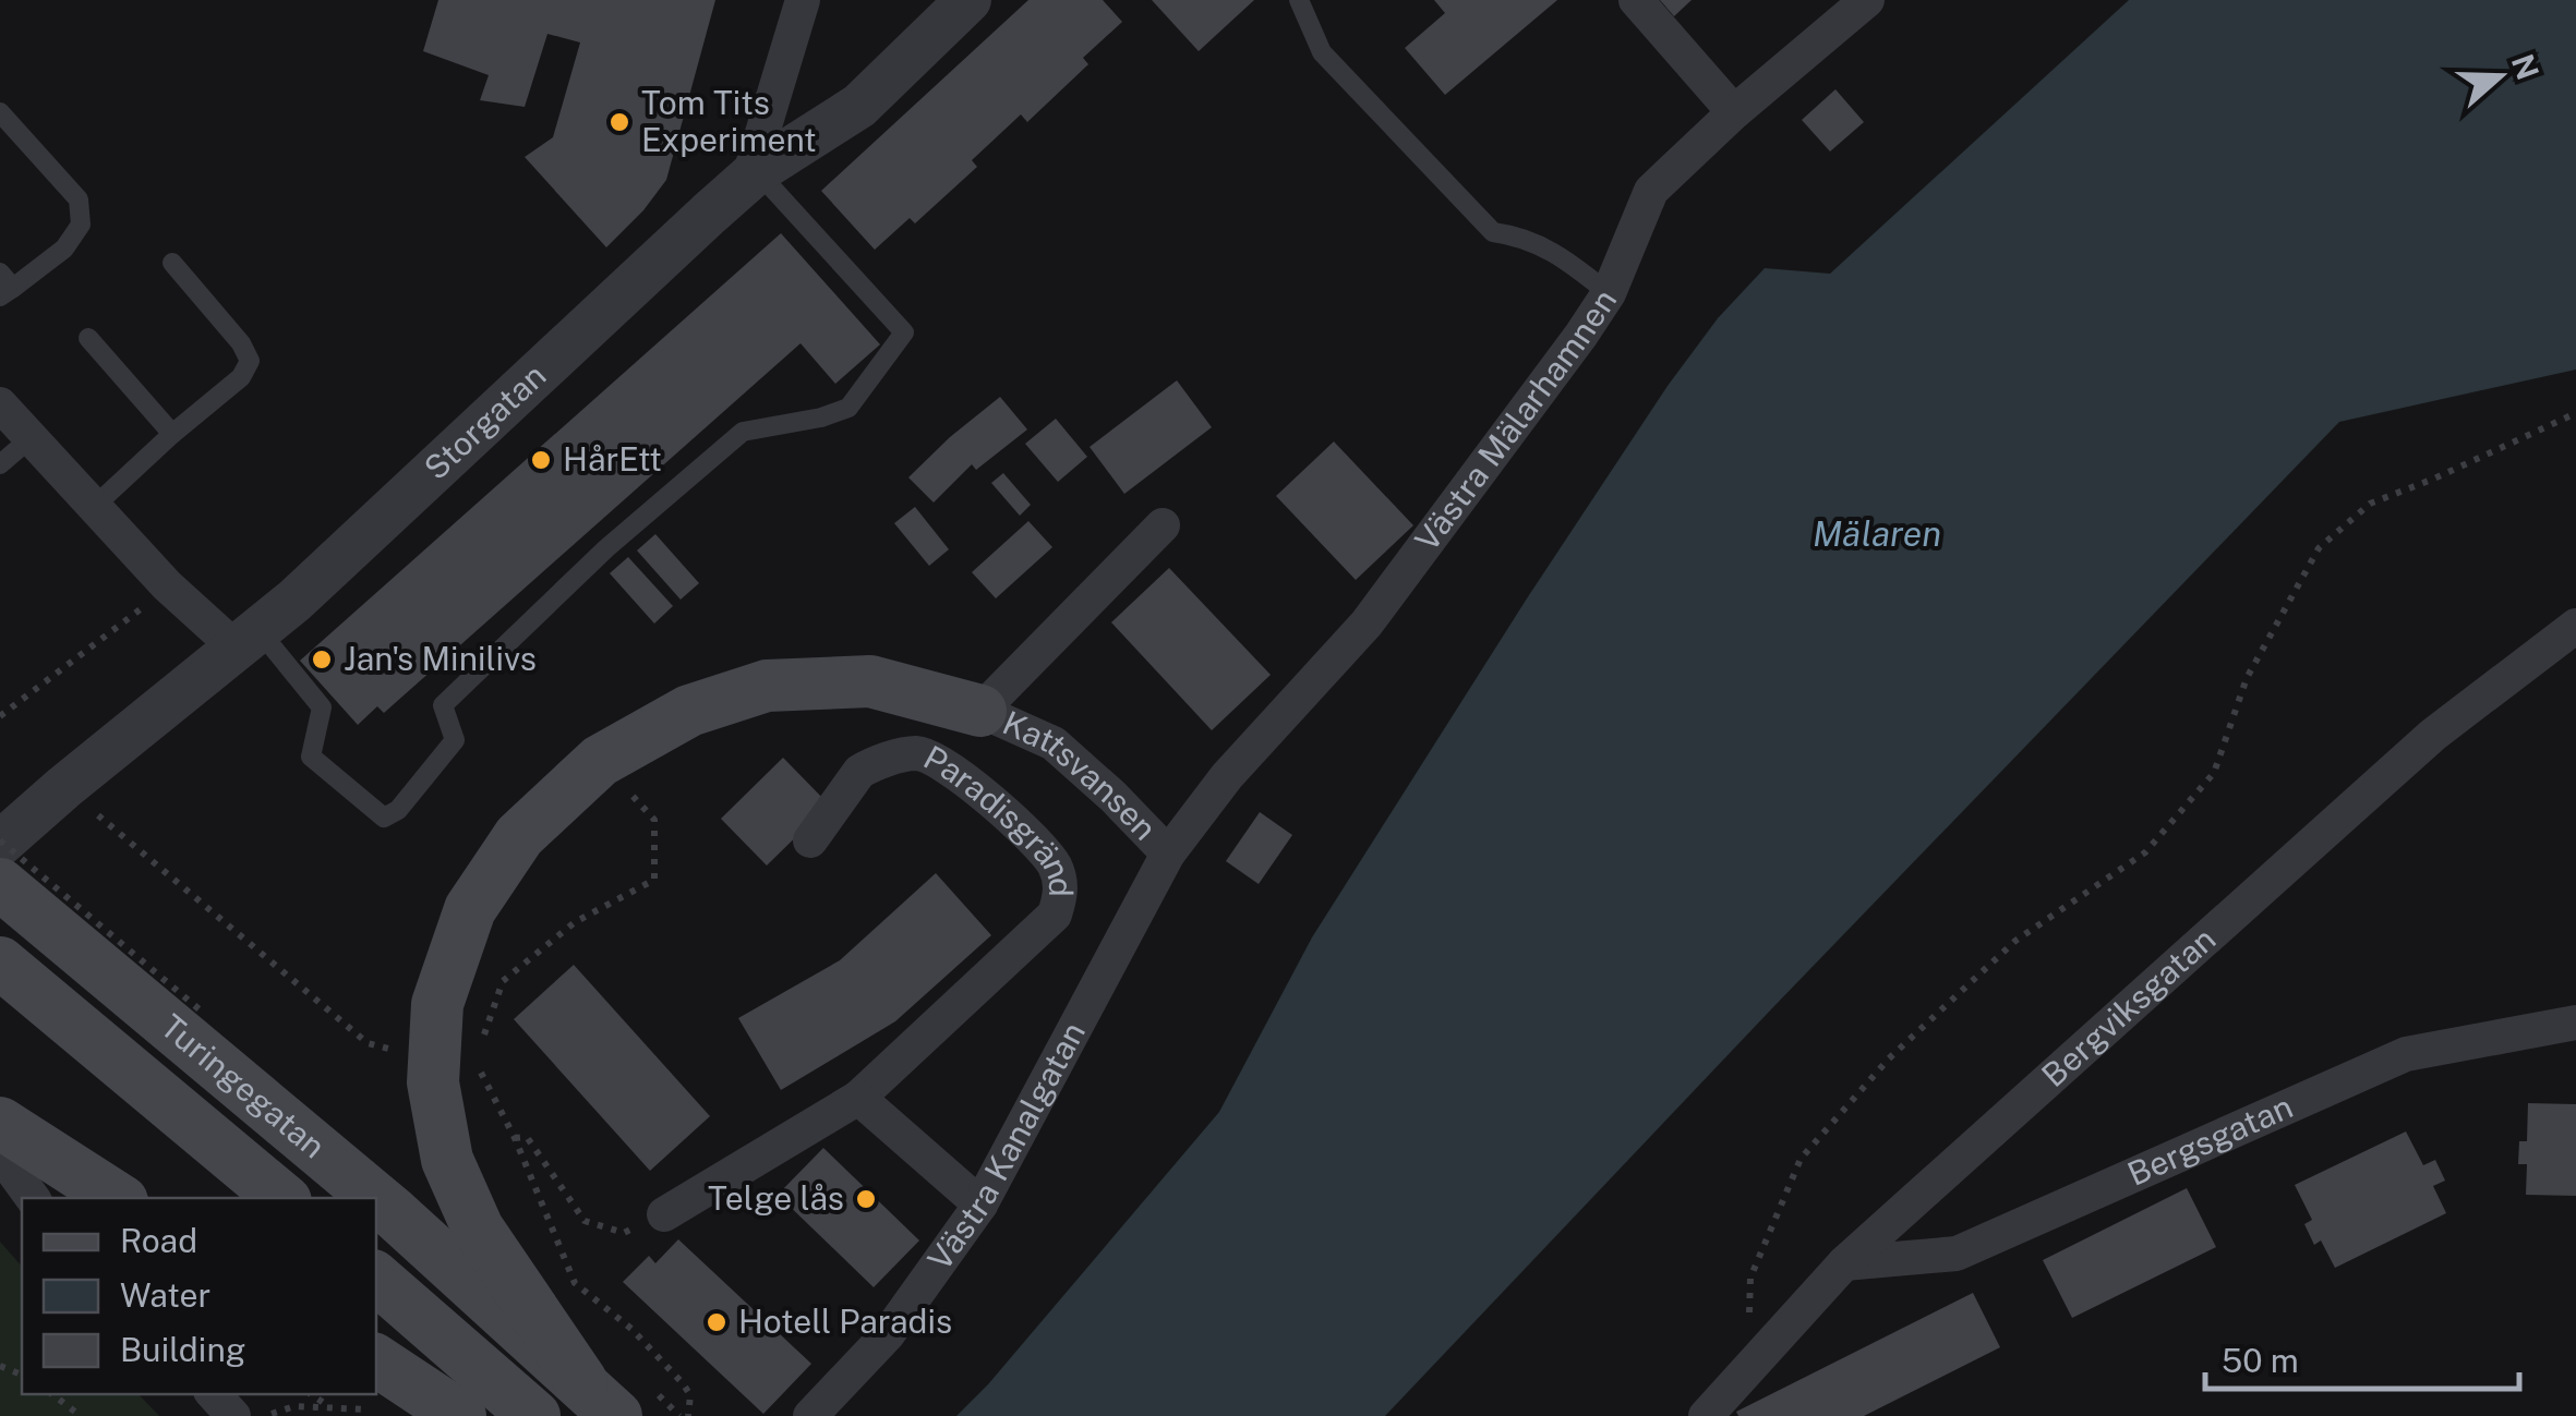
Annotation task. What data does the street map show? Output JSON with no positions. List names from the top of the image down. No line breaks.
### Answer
{"streets":{"main road":["Turingegatan"],"street":["Västra Mälarhamnen","Storgatan","Kattsvansen","Paradisgränd","Bergviksgatan","Bergsgatan","Västra Kanalgatan"]},"crossings":[["Västra Mälarhamnen","Kattsvansen"],["Västra Mälarhamnen","Västra Kanalgatan"],["Kattsvansen","Västra Kanalgatan"],["Bergviksgatan","Bergsgatan"]],"water":["Mälaren"],"places":["Tom Tits Experiment","HårEtt","Jan's Minilivs","Telge lås","Hotell Paradis"],"legend":["Road","Water","Building"],"scale_bar":"50 m","north":"right"}
